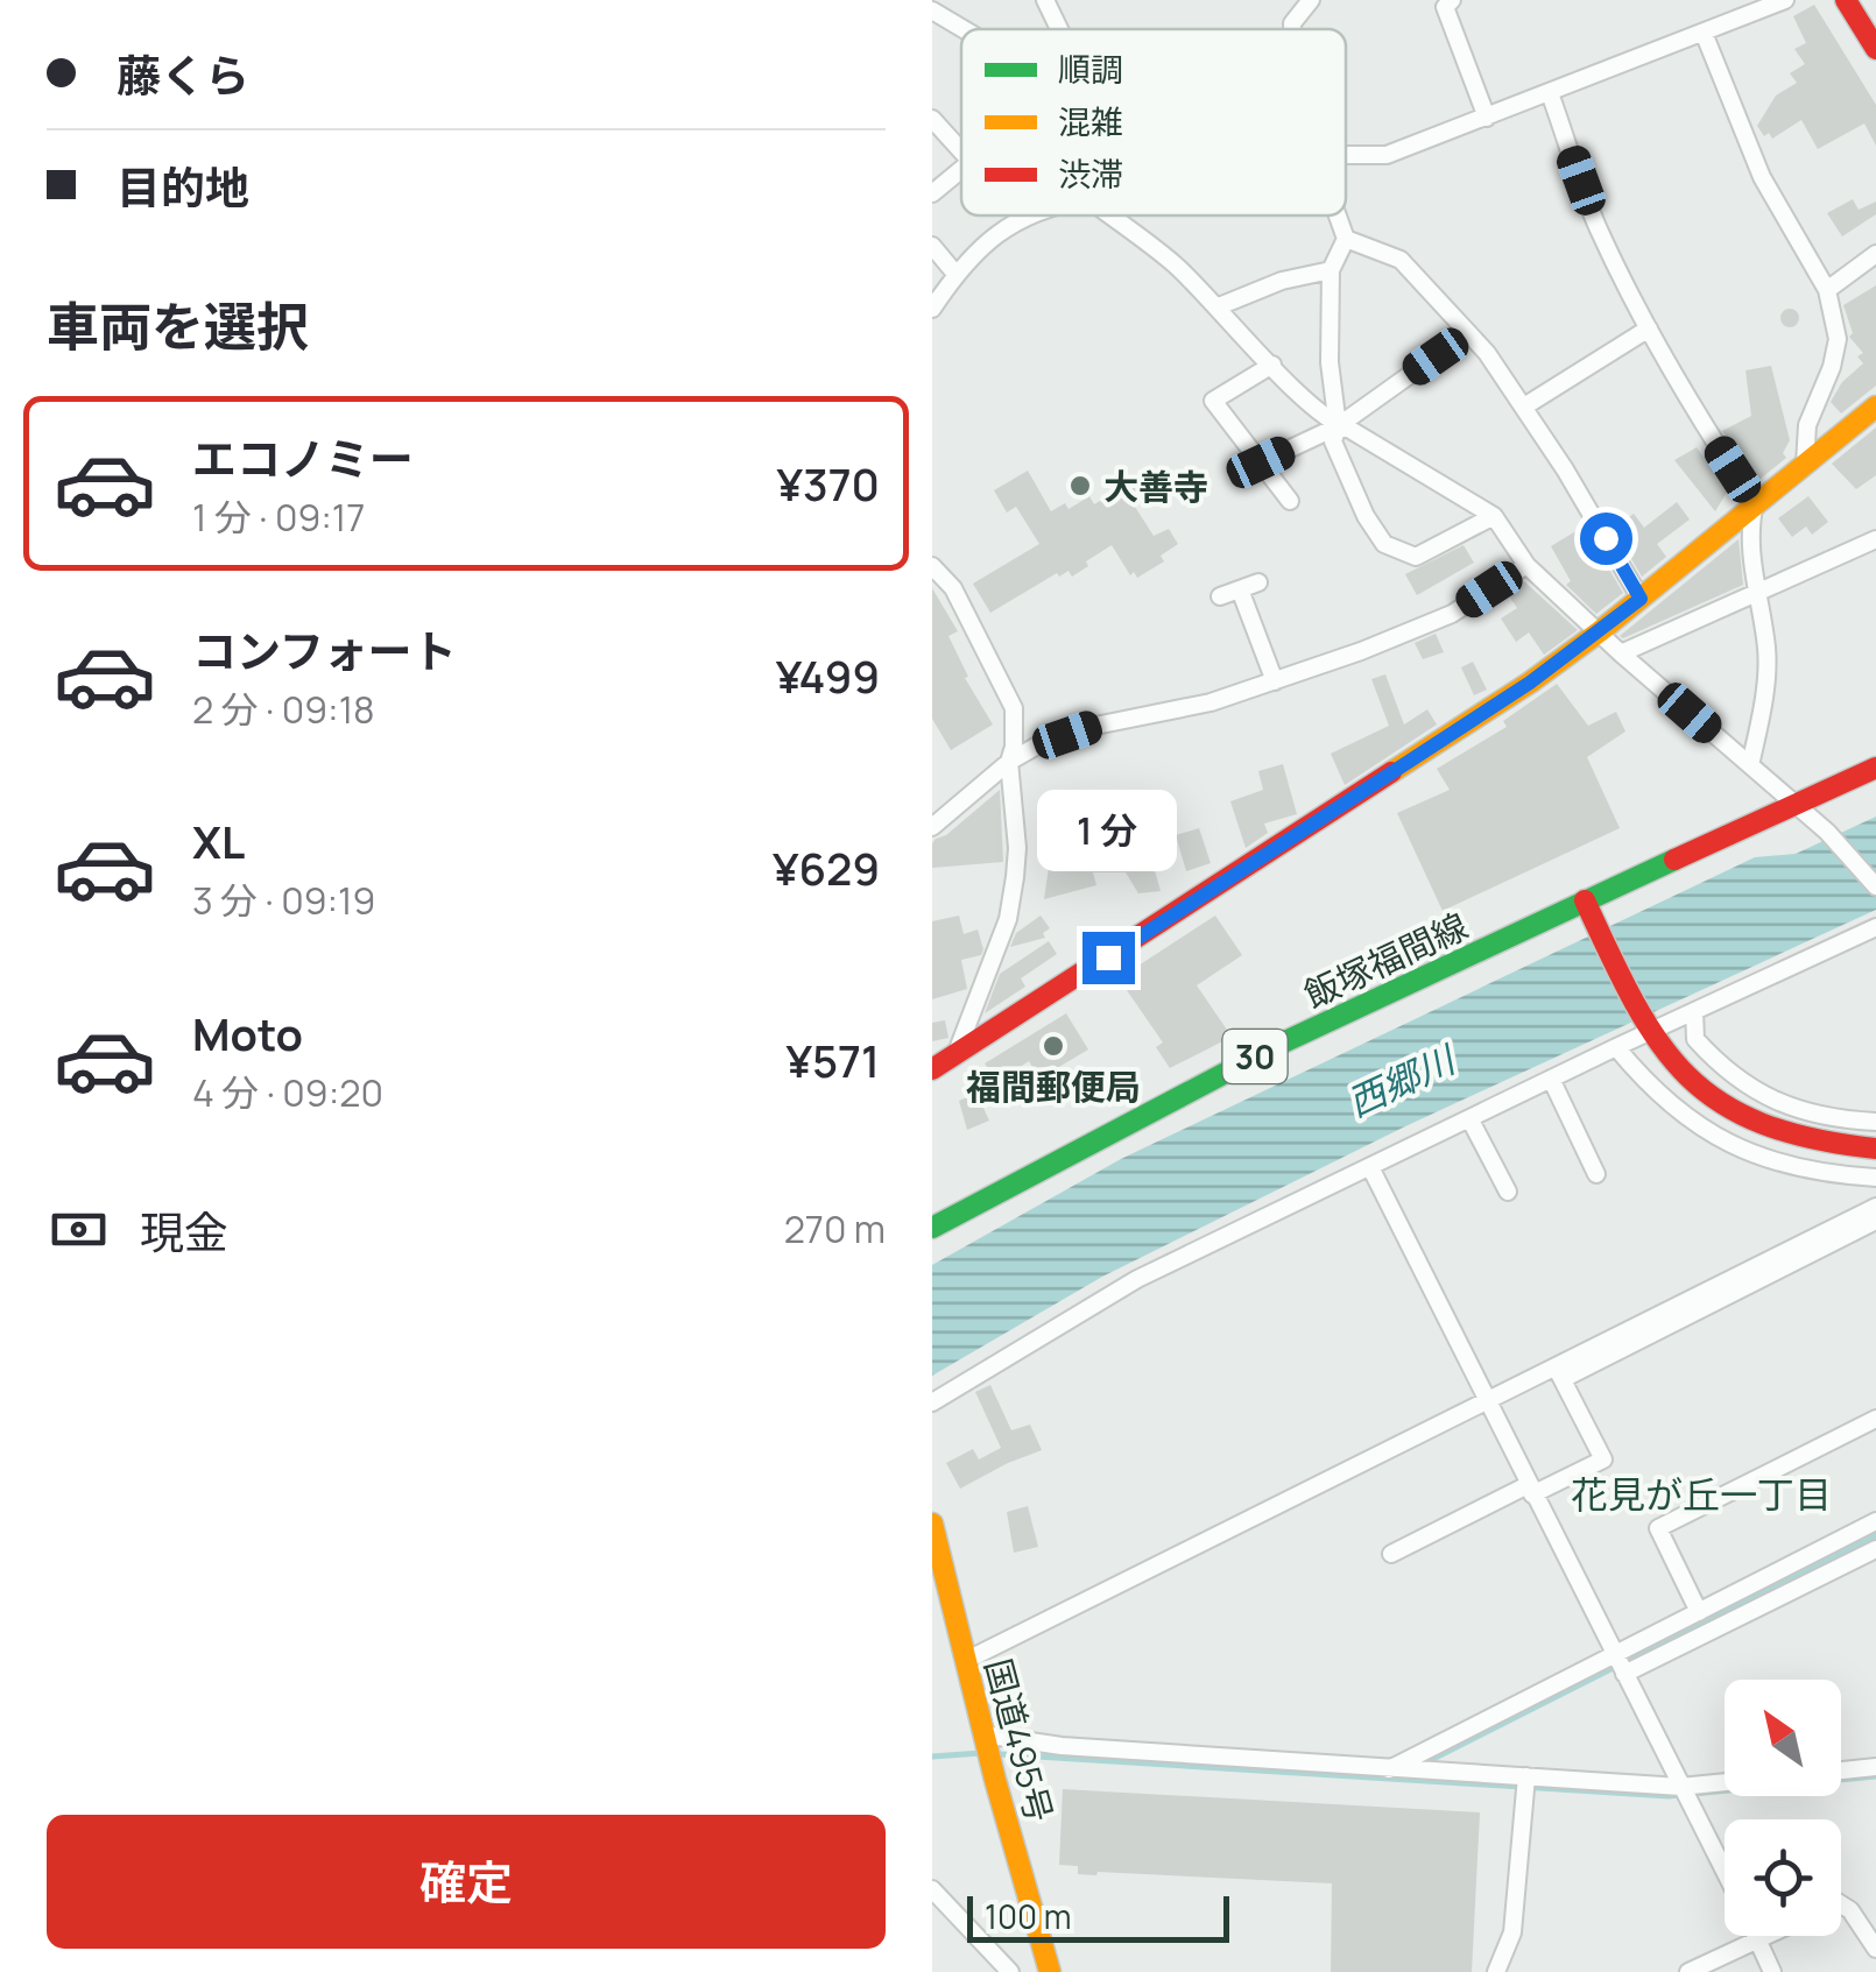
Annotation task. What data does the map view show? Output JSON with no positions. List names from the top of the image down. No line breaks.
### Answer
{"streets":{"main road":["飯塚福間線","30","国道495号"]},"districts":["花見が丘一丁目"],"water":["西郷川"],"places":["大善寺","福間郵便局"],"legend":["順調","混雑","渋滞"],"scale_bar":"100 m","north":"top left","page":{"banner":["藤くら","目的地"],"heading":"車両を選択","list":[{"name":"エコノミー","note":"1 分 · 09:17","value":"¥370"},{"name":"コンフォート","note":"2 分 · 09:18","value":"¥499"},{"name":"XL","note":"3 分 · 09:19","value":"¥629"},{"name":"Moto","note":"4 分 · 09:20","value":"¥571"}],"bubble":"1 分","pay":["現金","270 m"],"buttons":"確定","scale":"100 m"}}
